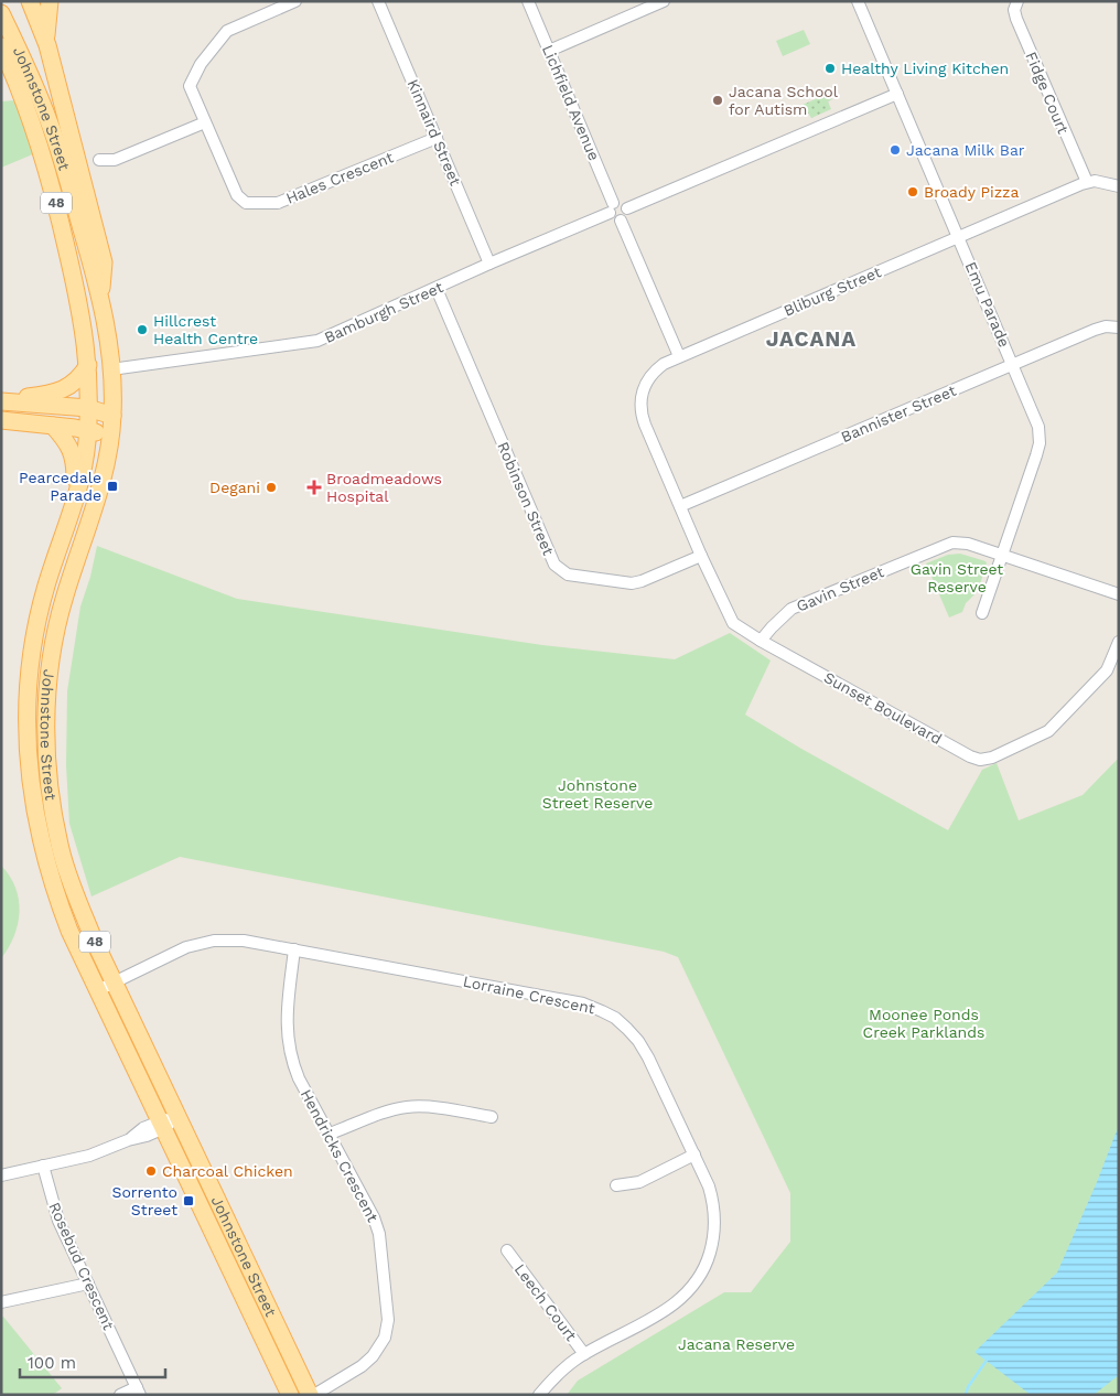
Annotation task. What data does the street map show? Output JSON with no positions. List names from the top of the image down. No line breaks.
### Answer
{"streets":{"main road":["Johnstone Street","48"],"street":["Fidge Court","Lichfield Avenue","Kinnaird Street","Hales Crescent","Bliburg Street","Emu Parade","Bamburgh Street","Bannister Street","Robinson Street","Gavin Street","Sunset Boulevard","Lorraine Crescent","Hendricks Crescent","Rosebud Crescent","Leech Court"]},"crossings":[["Fidge Court","Bliburg Street"],["Lichfield Avenue","Bamburgh Street"],["Johnstone Street","Bamburgh Street"],["Johnstone Street","Lorraine Crescent"],["Johnstone Street","Hendricks Crescent"],["Kinnaird Street","Hales Crescent"],["Kinnaird Street","Bamburgh Street"],["Bliburg Street","Emu Parade"],["Bliburg Street","Bannister Street"],["Bliburg Street","Sunset Boulevard"],["Emu Parade","Bannister Street"],["Emu Parade","Gavin Street"],["Bamburgh Street","Robinson Street"],["Bannister Street","Sunset Boulevard"],["Robinson Street","Sunset Boulevard"],["Gavin Street","Sunset Boulevard"],["Lorraine Crescent","Hendricks Crescent"],["Lorraine Crescent","Leech Court"]],"districts":["JACANA"],"parks":["Gavin Street Reserve","Johnstone Street Reserve","Moonee Ponds Creek Parklands","Jacana Reserve"],"places":{"other":["Healthy Living Kitchen","Jacana School for Autism","Jacana Milk Bar","Broady Pizza","Hillcrest Health Centre","Degani","Charcoal Chicken"],"transit":["Pearcedale Parade","Sorrento Street"],"health":["Broadmeadows Hospital"]},"scale_bar":"100 m"}
